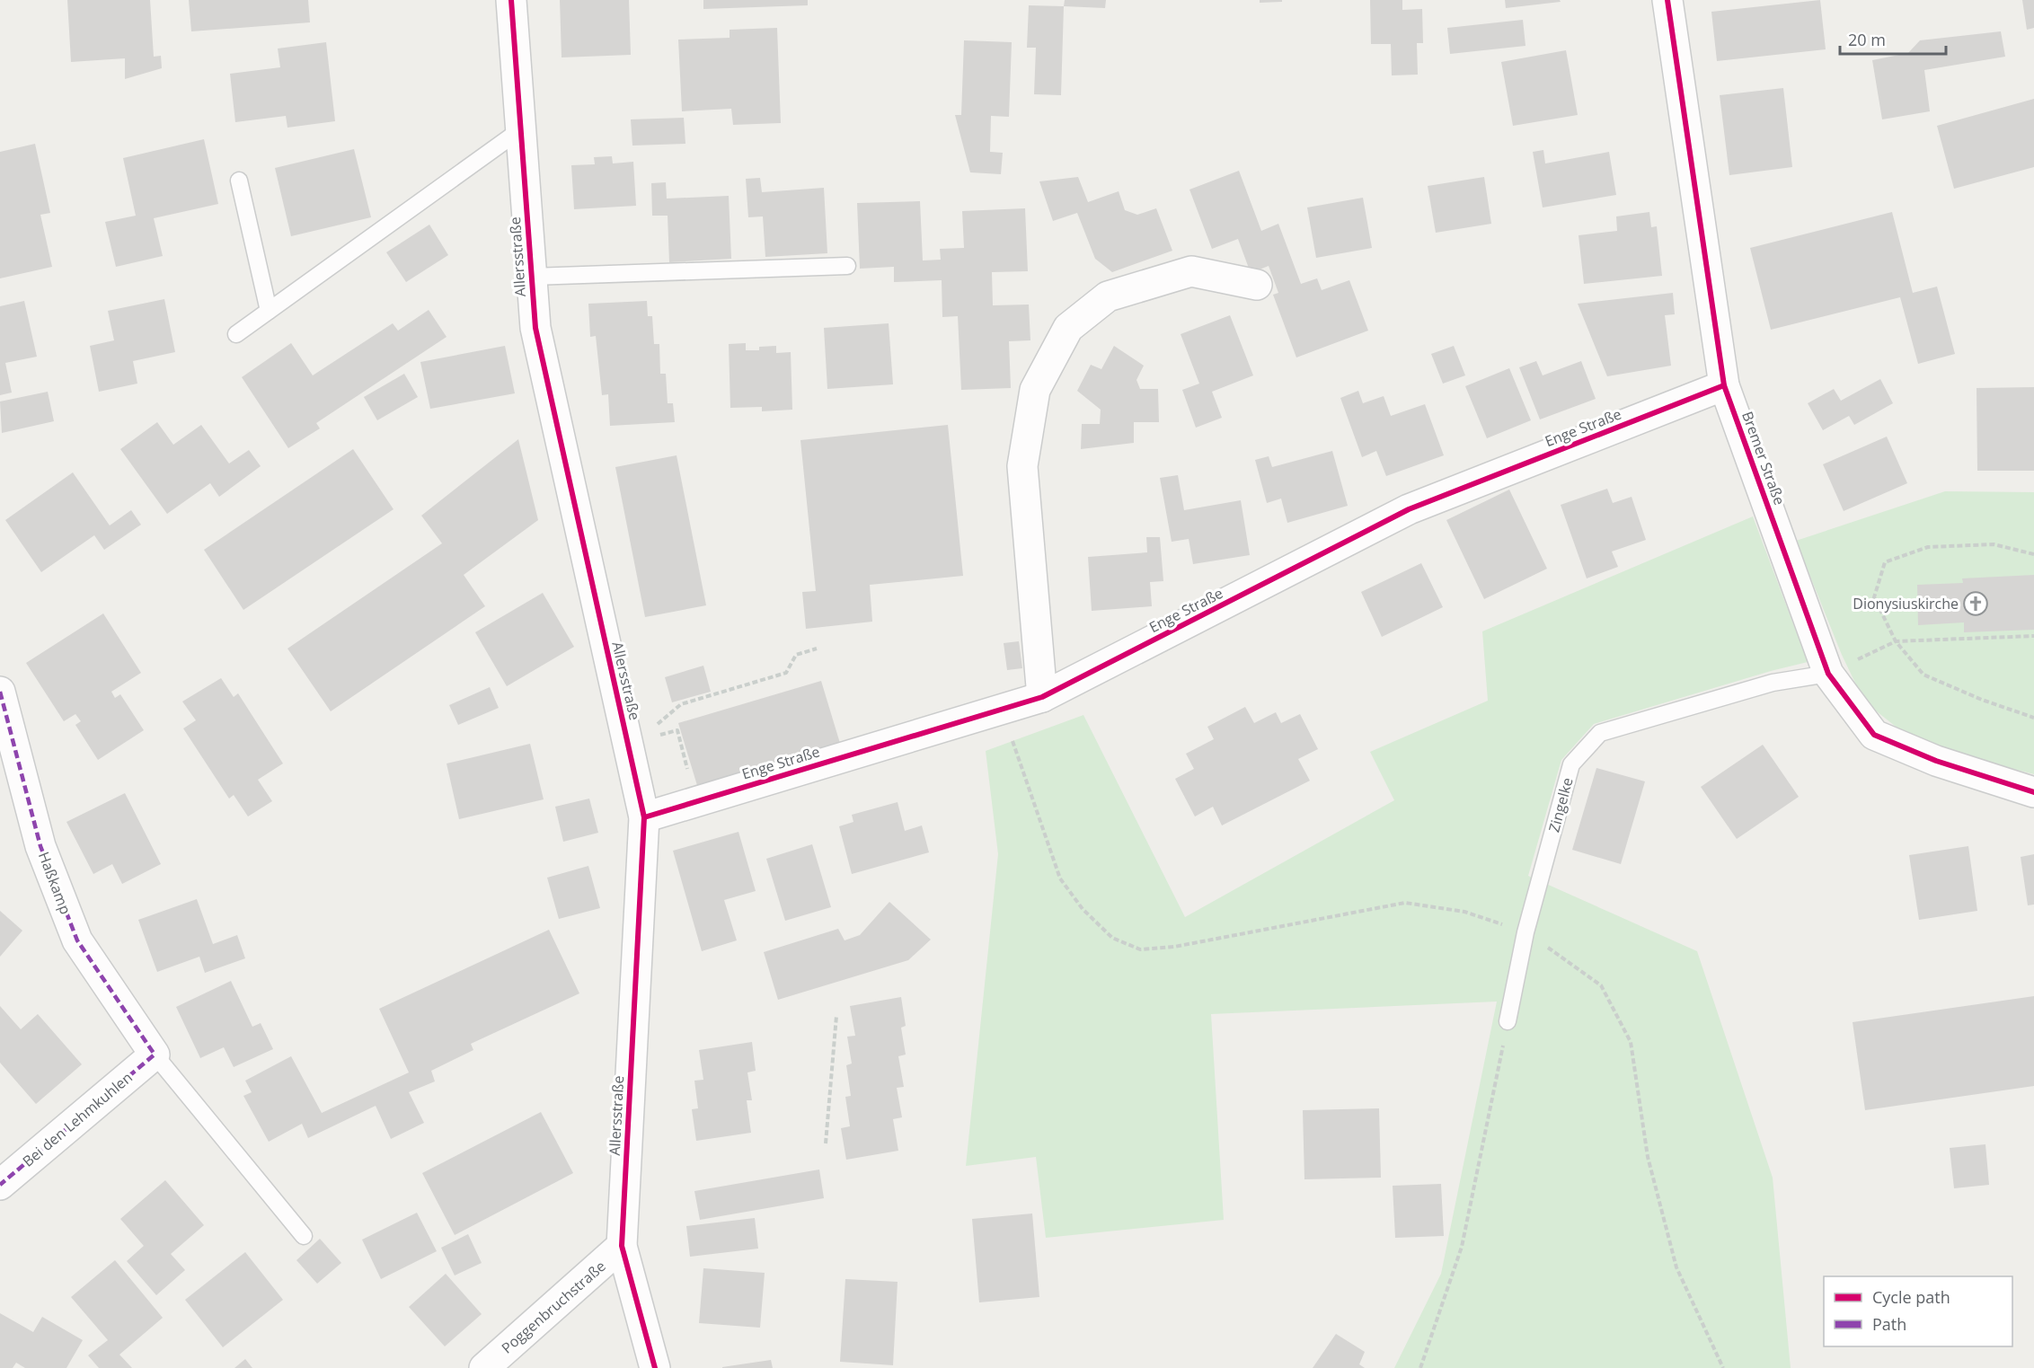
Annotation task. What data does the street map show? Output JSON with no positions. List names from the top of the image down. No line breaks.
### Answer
{"streets":{"street":["Allersstraße","Enge Straße","Bremer Straße","Haßkamp","Bei den Lehmkuhlen","Poggenbruchstraße"],"lane":["Zingelke"]},"crossings":[["Allersstraße","Enge Straße"],["Allersstraße","Poggenbruchstraße"],["Enge Straße","Bremer Straße"],["Bremer Straße","Zingelke"],["Haßkamp","Bei den Lehmkuhlen"]],"places":{"church":["Dionysiuskirche"]},"legend":["Cycle path","Path"],"scale_bar":"20 m"}
